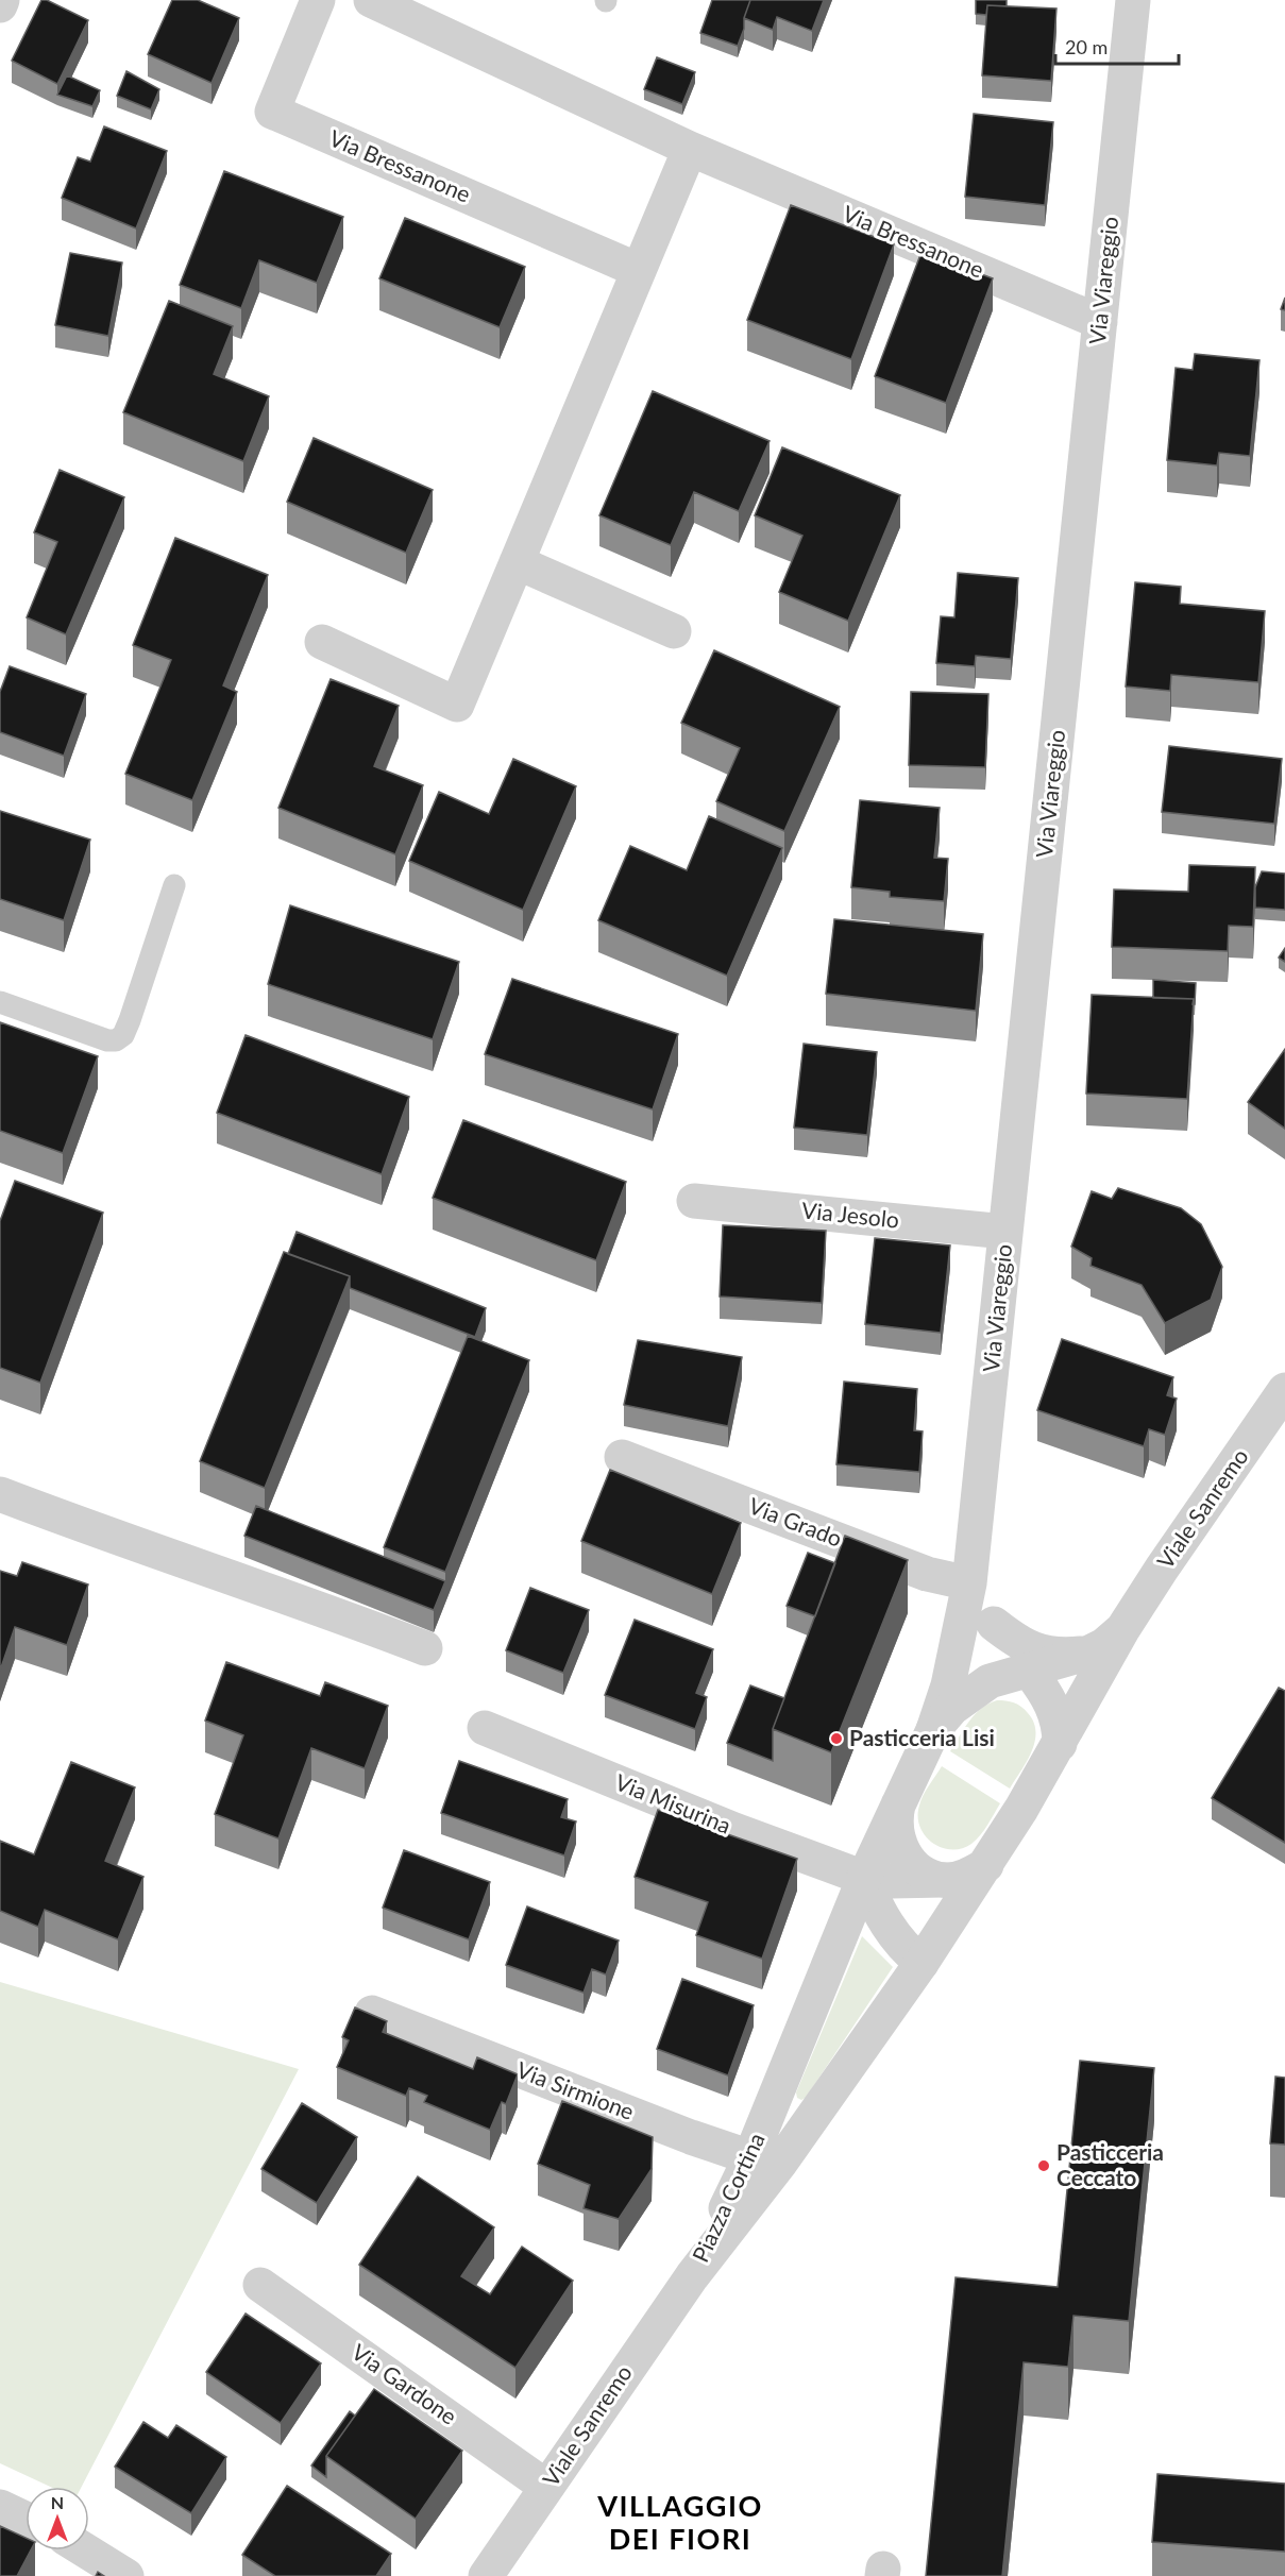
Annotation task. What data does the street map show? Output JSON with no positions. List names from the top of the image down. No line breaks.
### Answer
{"streets":{"street":["Via Bressanone","Via Viareggio","Via Jesolo","Viale Sanremo","Via Grado","Via Misurina","Via Sirmione","Piazza Cortina","Via Gardone"]},"crossings":[["Via Bressanone","Via Viareggio"],["Via Viareggio","Via Jesolo"],["Via Viareggio","Via Grado"],["Via Viareggio","Piazza Cortina"],["Viale Sanremo","Piazza Cortina"],["Viale Sanremo","Via Gardone"],["Via Misurina","Piazza Cortina"],["Via Sirmione","Piazza Cortina"]],"districts":["VILLAGGIO DEI FIORI"],"places":["Pasticceria Lisi","Pasticceria Ceccato"],"scale_bar":"20 m","north":"top"}
